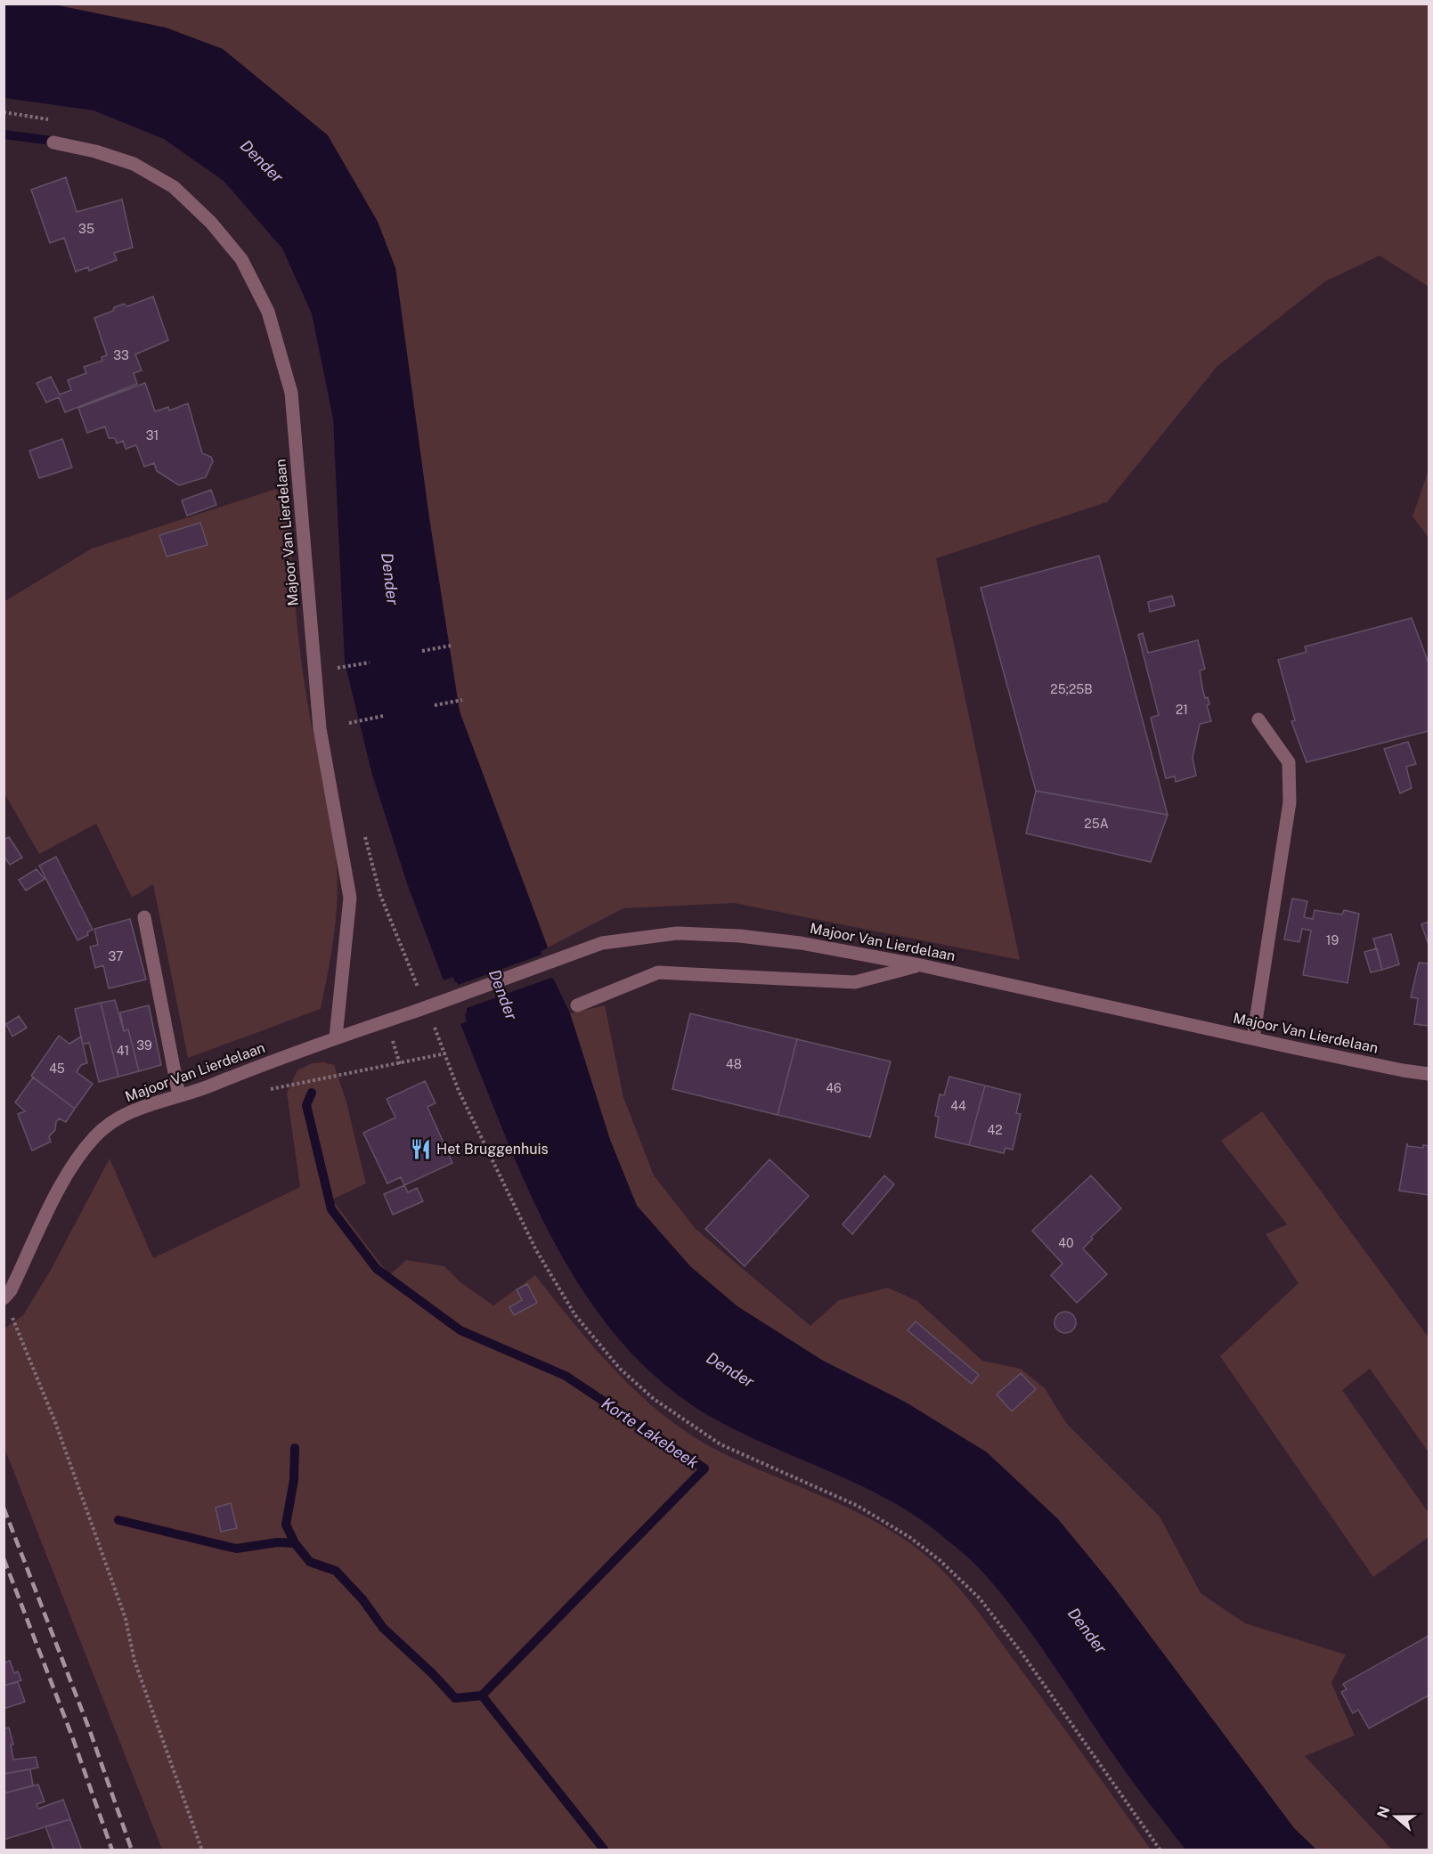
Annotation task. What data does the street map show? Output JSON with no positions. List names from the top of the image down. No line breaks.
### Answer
{"streets":{"street":["Majoor Van Lierdelaan"]},"water":["Dender","Korte Lakebeek"],"places":{"restaurant":["Het Bruggenhuis"]},"house_numbers":["35","33","31","25;25B","21","25A","19","37","39","41","48","45","46","44","42","40"],"north":"left"}
